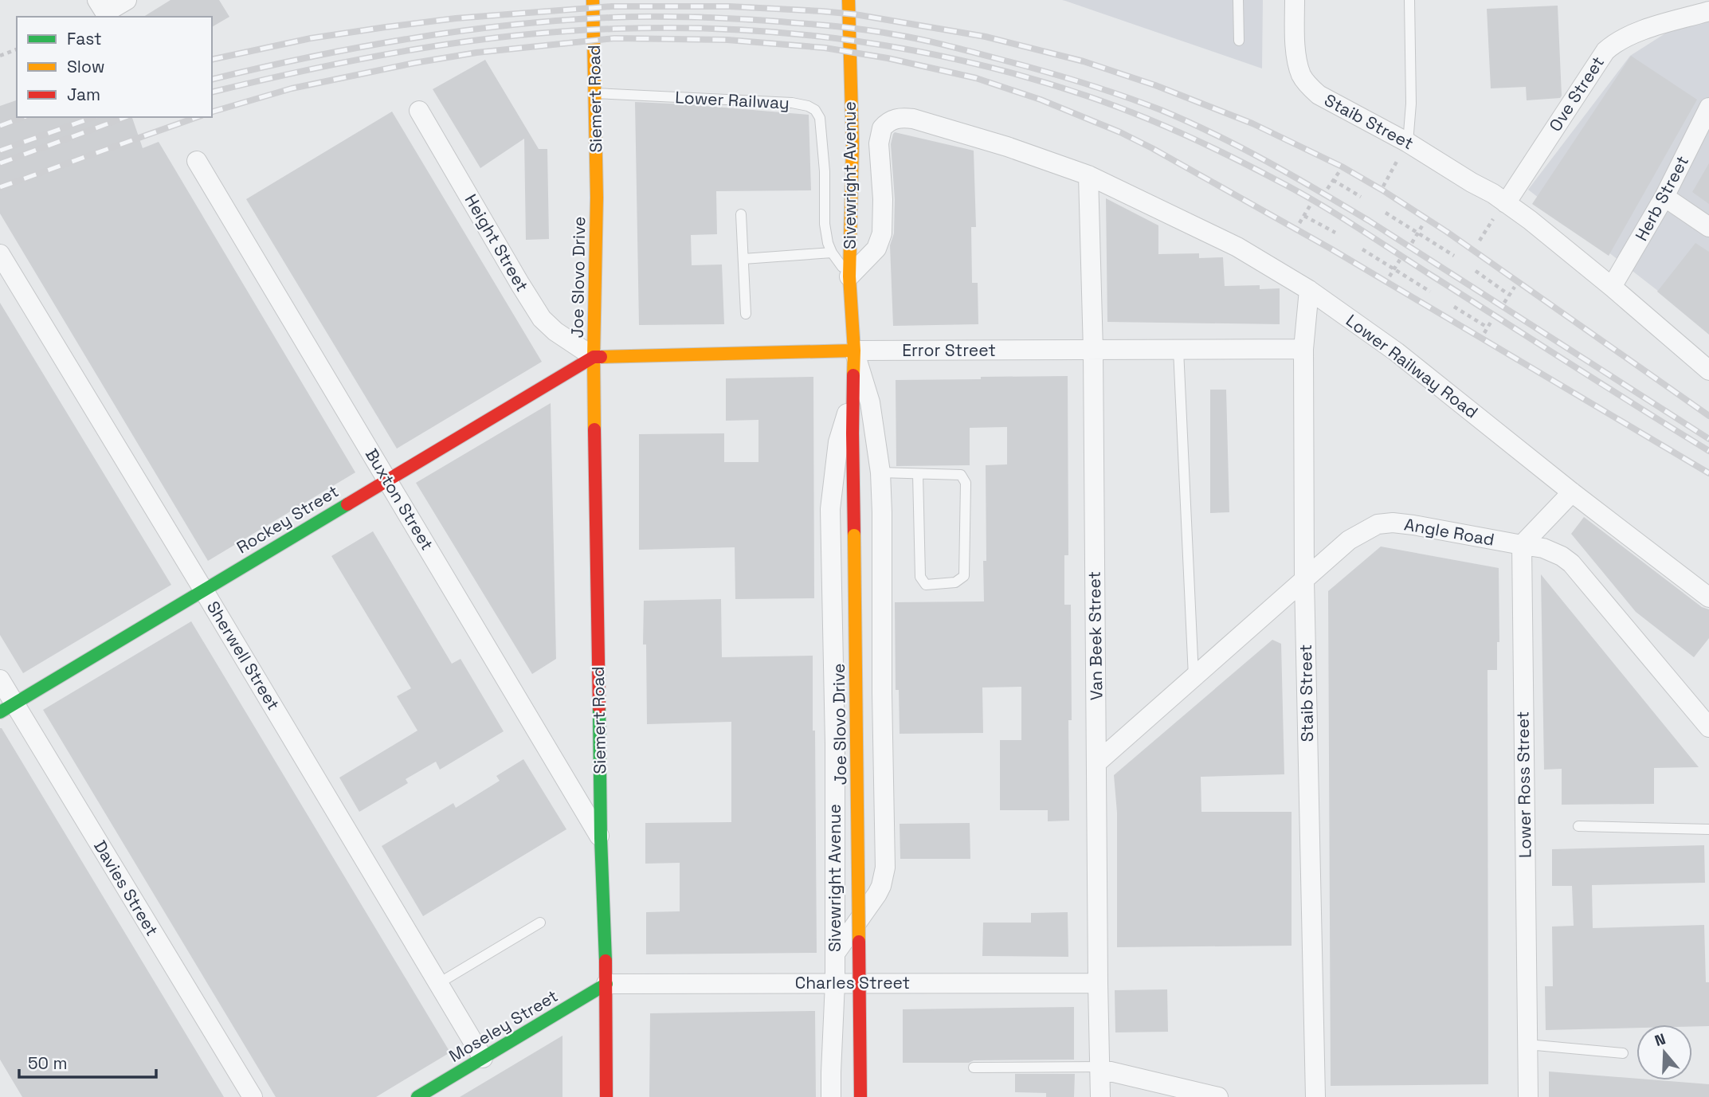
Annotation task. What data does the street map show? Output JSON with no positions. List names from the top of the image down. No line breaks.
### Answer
{"streets":{"main road":["Siemert Road","Sivewright Avenue","Joe Slovo Drive","Error Street","Rockey Street","Moseley Street"],"street":["Ove Street","Staib Street","Herb Street","Height Street","Lower Railway Road","Buxton Street","Angle Road","Van Beek Street","Sherwell Street","Lower Ross Street","Davies Street","Charles Street"],"lane":["Lower Railway"]},"crossings":[["Ove Street","Staib Street"],["Siemert Road","Lower Railway"],["Siemert Road","Height Street"],["Siemert Road","Joe Slovo Drive"],["Siemert Road","Error Street"],["Siemert Road","Buxton Street"],["Siemert Road","Rockey Street"],["Siemert Road","Charles Street"],["Siemert Road","Moseley Street"],["Lower Railway","Sivewright Avenue"],["Staib Street","Herb Street"],["Staib Street","Error Street"],["Staib Street","Lower Railway Road"],["Staib Street","Angle Road"],["Sivewright Avenue","Joe Slovo Drive"],["Sivewright Avenue","Error Street"],["Sivewright Avenue","Charles Street"],["Height Street","Joe Slovo Drive"],["Height Street","Error Street"],["Height Street","Rockey Street"],["Joe Slovo Drive","Error Street"],["Joe Slovo Drive","Rockey Street"],["Error Street","Rockey Street"],["Error Street","Van Beek Street"],["Lower Railway Road","Van Beek Street"],["Buxton Street","Rockey Street"],["Rockey Street","Sherwell Street"],["Rockey Street","Davies Street"],["Angle Road","Van Beek Street"],["Angle Road","Lower Ross Street"],["Van Beek Street","Charles Street"],["Sherwell Street","Moseley Street"],["Charles Street","Moseley Street"]],"legend":["Fast","Slow","Jam"],"scale_bar":"50 m","north":"top"}
